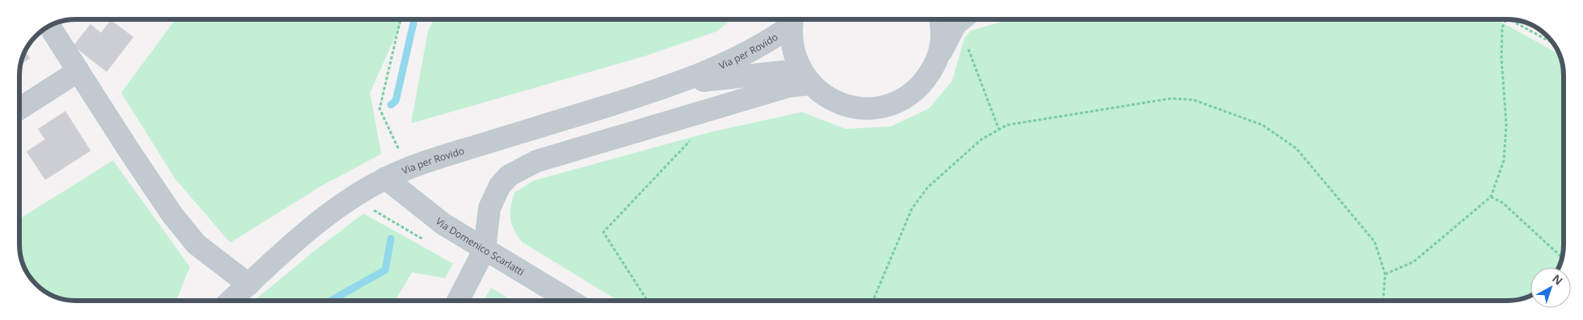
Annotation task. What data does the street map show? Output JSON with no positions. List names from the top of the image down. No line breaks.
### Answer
{"streets":{"street":["Via per Rovido","Via Domenico Scarlatti"]},"crossings":[["Via per Rovido","Via Domenico Scarlatti"]],"north":"top right"}
